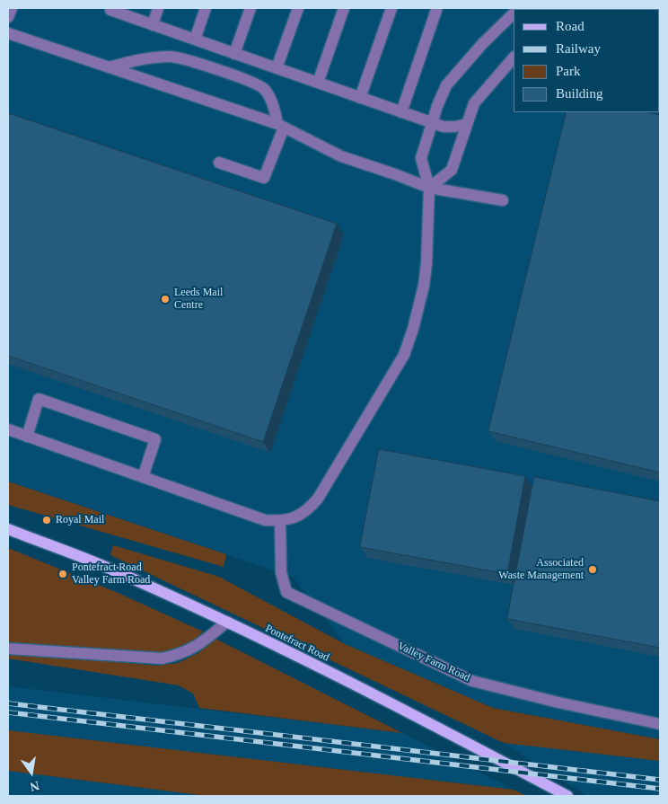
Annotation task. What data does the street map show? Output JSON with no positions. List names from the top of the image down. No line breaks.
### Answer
{"streets":{"main road":["Pontefract Road"],"lane":["Valley Farm Road"]},"places":["Leeds Mail Centre","Royal Mail","Associated Waste Management","Pontefract Road Valley Farm Road"],"legend":["Road","Railway","Park","Building"],"north":"bottom"}
